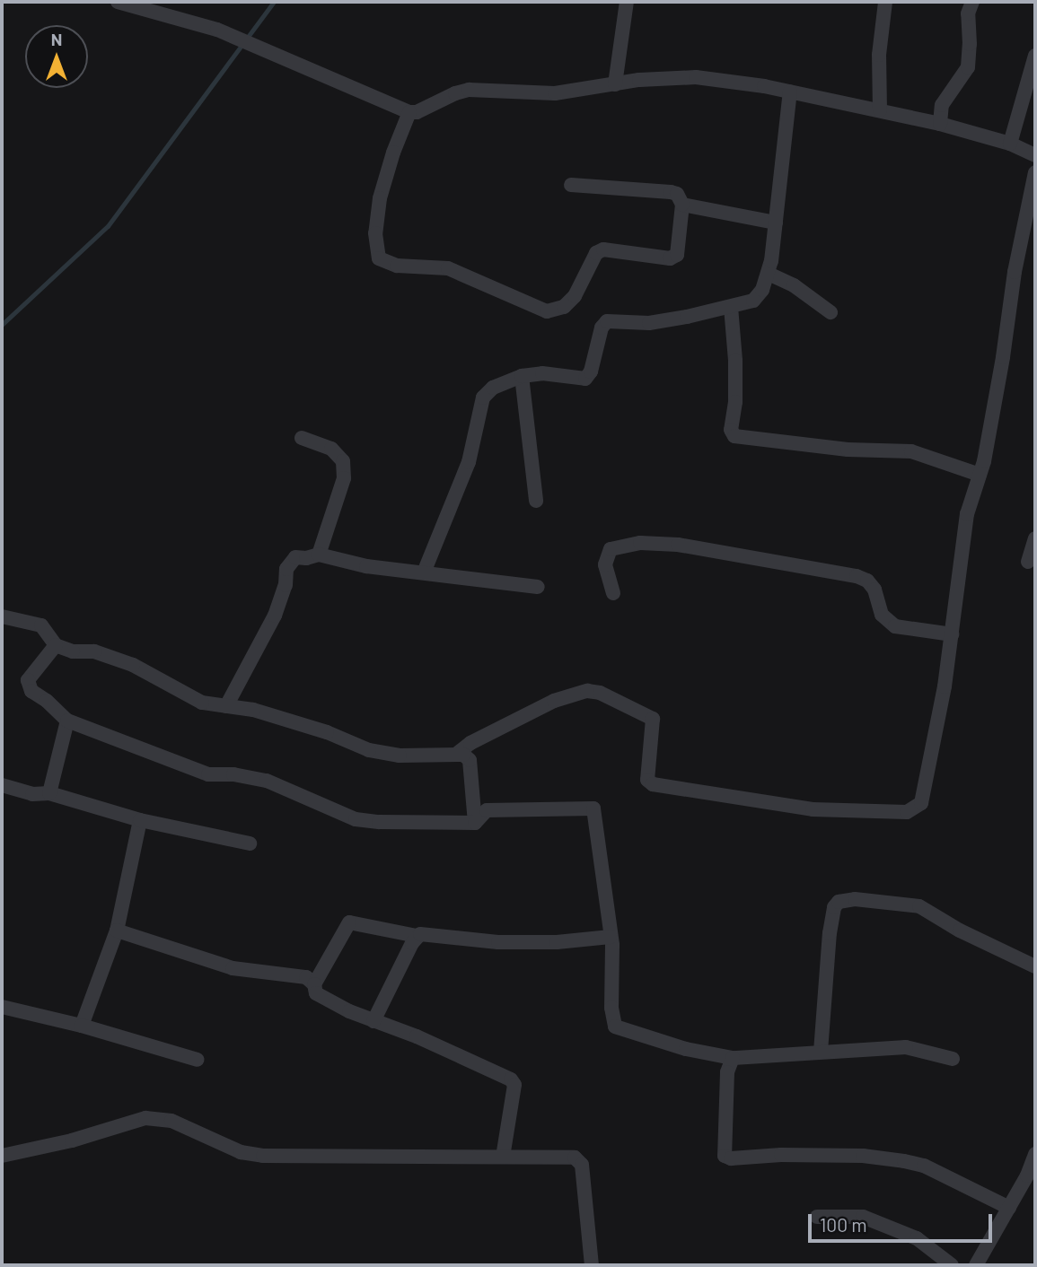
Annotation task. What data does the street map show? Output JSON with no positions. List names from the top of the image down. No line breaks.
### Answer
{"scale_bar":"100 m","north":"top"}
